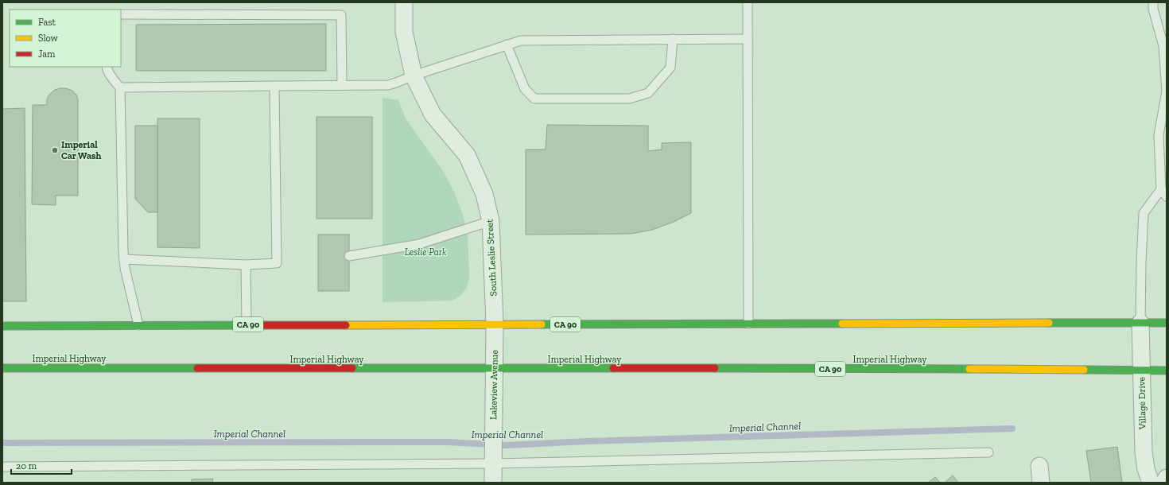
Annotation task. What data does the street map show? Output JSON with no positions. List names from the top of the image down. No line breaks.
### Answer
{"streets":{"main road":["CA 90","Imperial Highway"],"street":["South Leslie Street","Lakeview Avenue","Village Drive"]},"crossings":[["South Leslie Street","CA 90"],["South Leslie Street","Lakeview Avenue"],["CA 90","Lakeview Avenue"],["CA 90","Village Drive"],["Imperial Highway","Lakeview Avenue"],["Imperial Highway","Village Drive"]],"water":["Imperial Channel"],"parks":["Leslie Park"],"places":["Imperial Car Wash"],"legend":["Fast","Slow","Jam"],"scale_bar":"20 m"}
